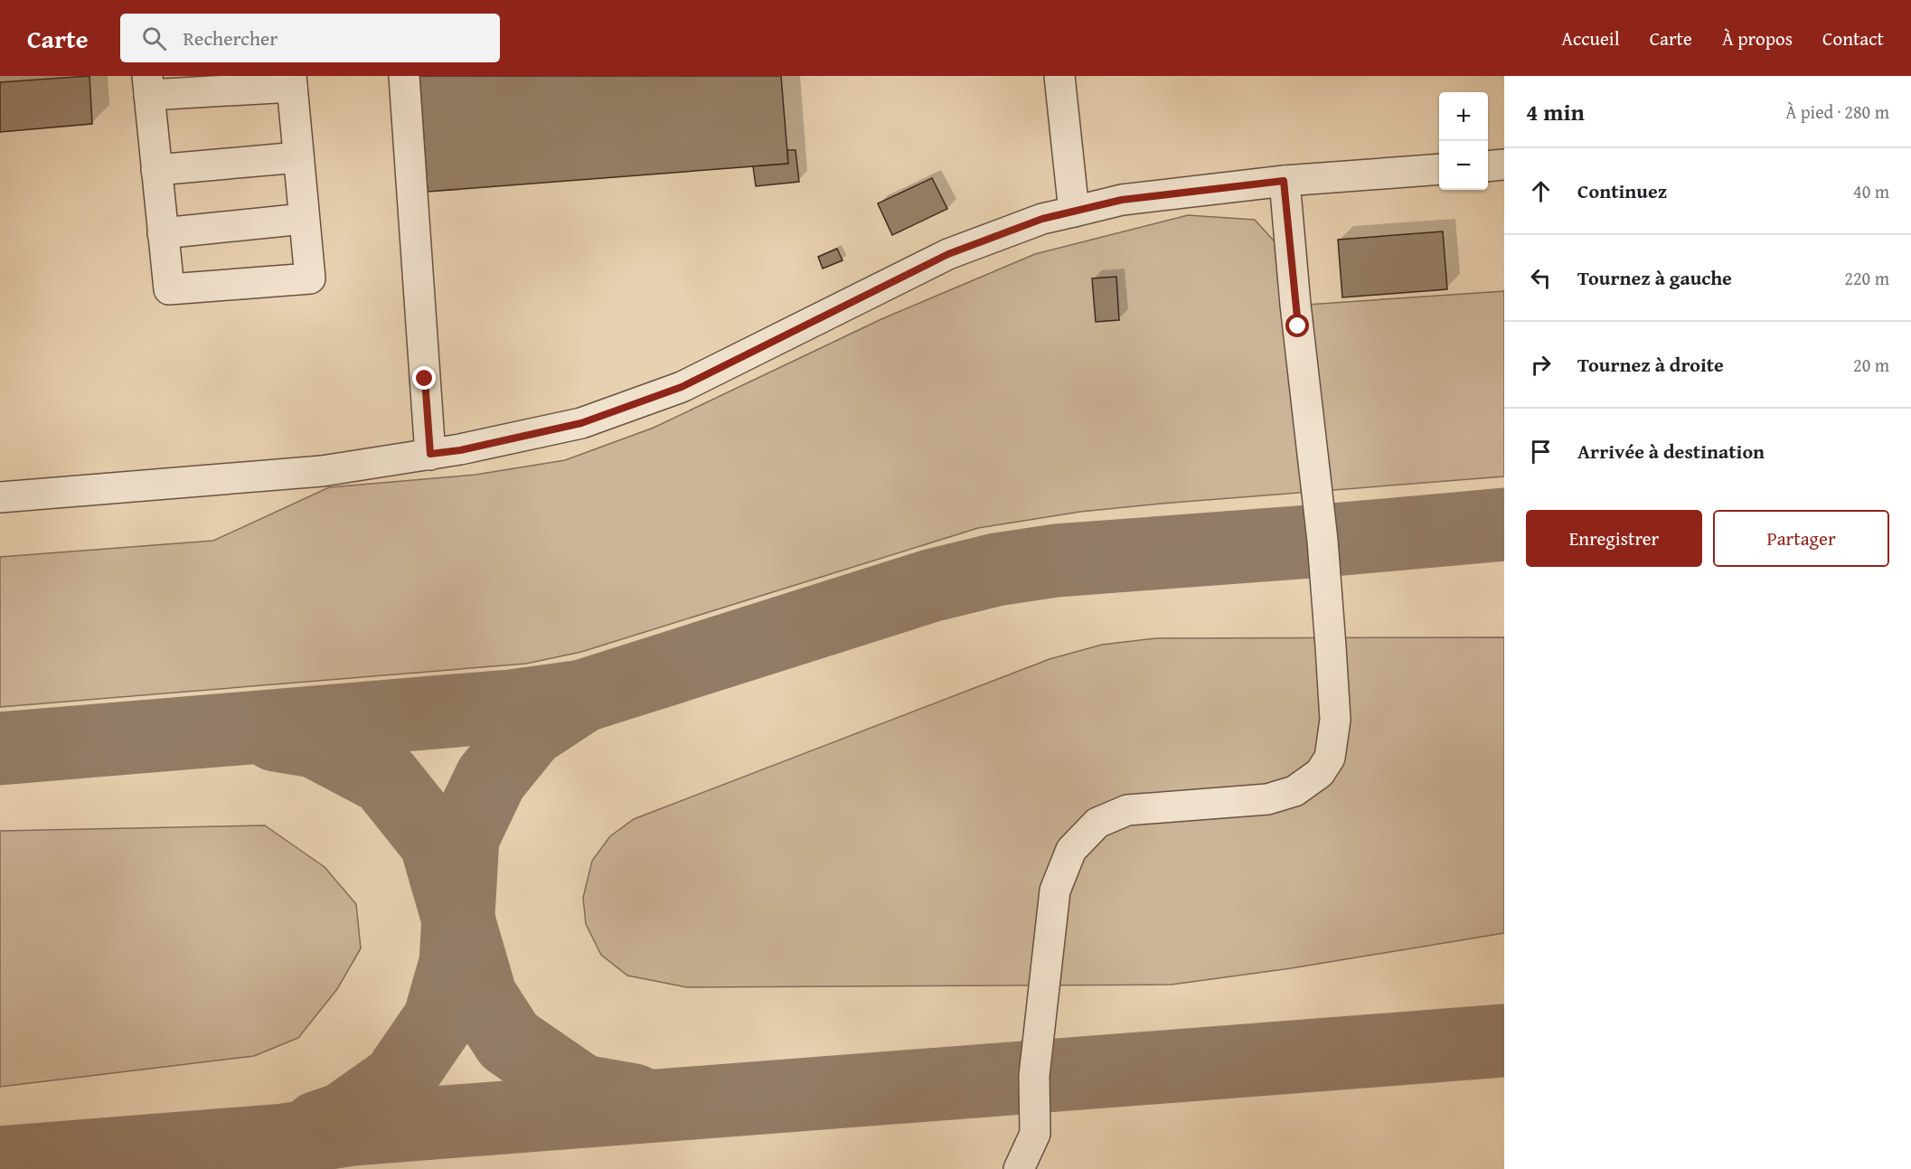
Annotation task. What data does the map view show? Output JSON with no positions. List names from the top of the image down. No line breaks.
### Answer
{"page":{"header":"Carte","search":"Rechercher","nav":["Accueil","Carte","À propos","Contact"],"heading":["4 min","À pied · 280 m"],"map_buttons":["+","−"],"list":[["Continuez","40 m"],["Tournez à gauche","220 m"],["Tournez à droite","20 m"],"Arrivée à destination"],"buttons":["Enregistrer","Partager"]}}
